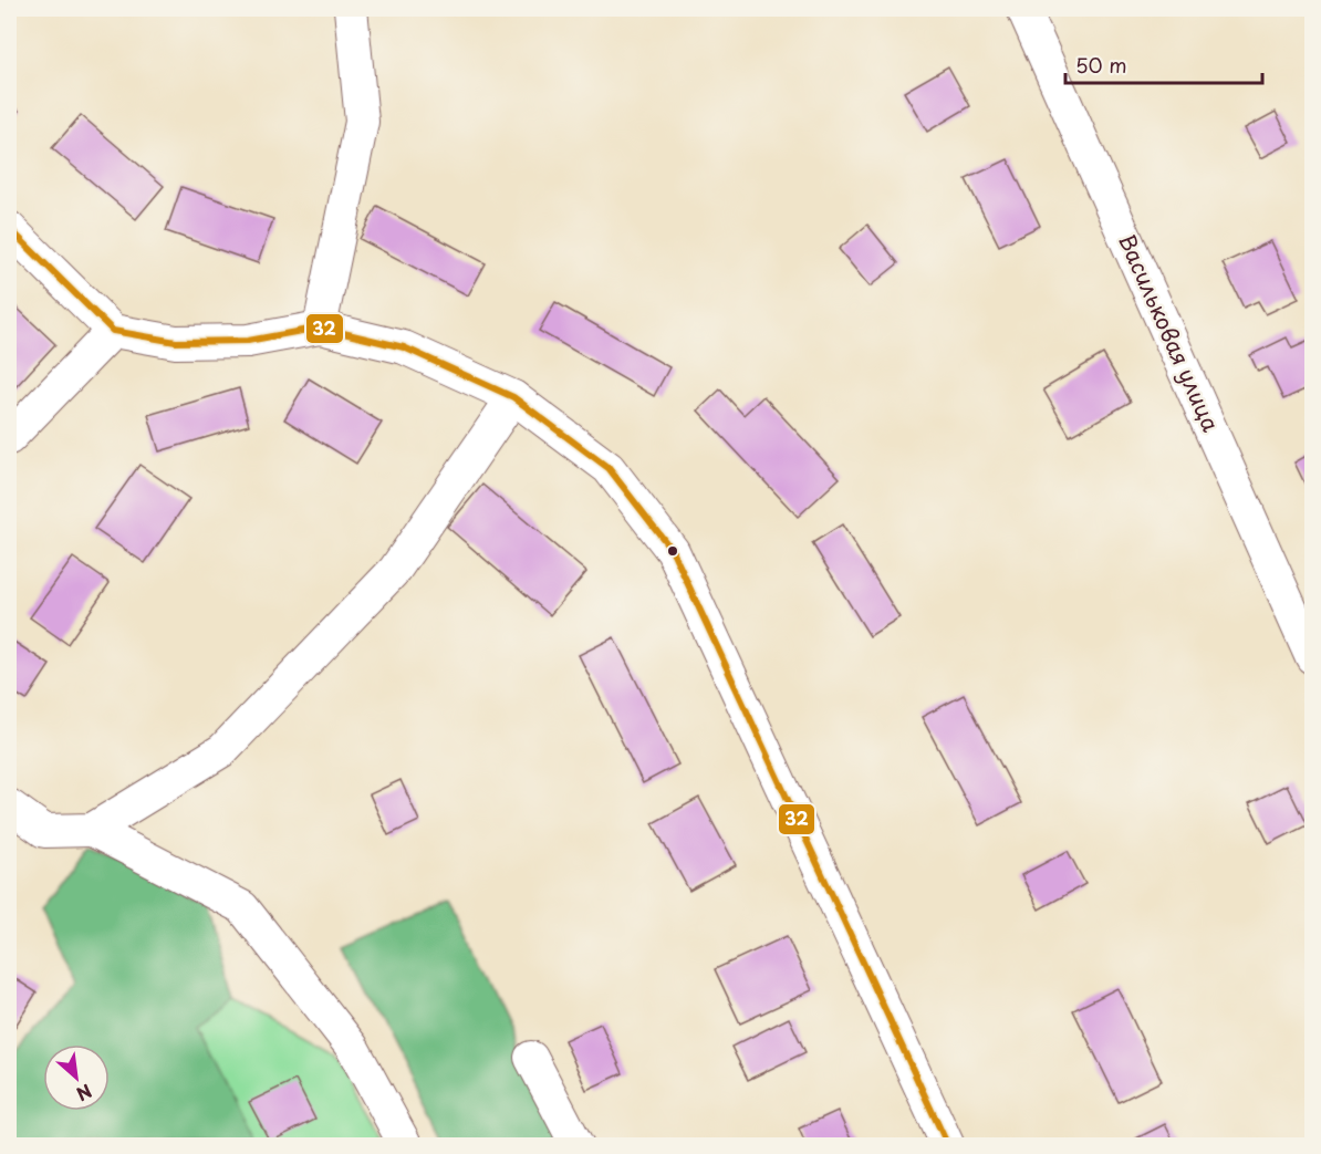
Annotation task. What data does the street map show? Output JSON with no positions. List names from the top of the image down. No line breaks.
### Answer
{"streets":{"street":["Васильковая улица"]},"lines":["transit line 32"],"scale_bar":"50 m","north":"bottom right"}
